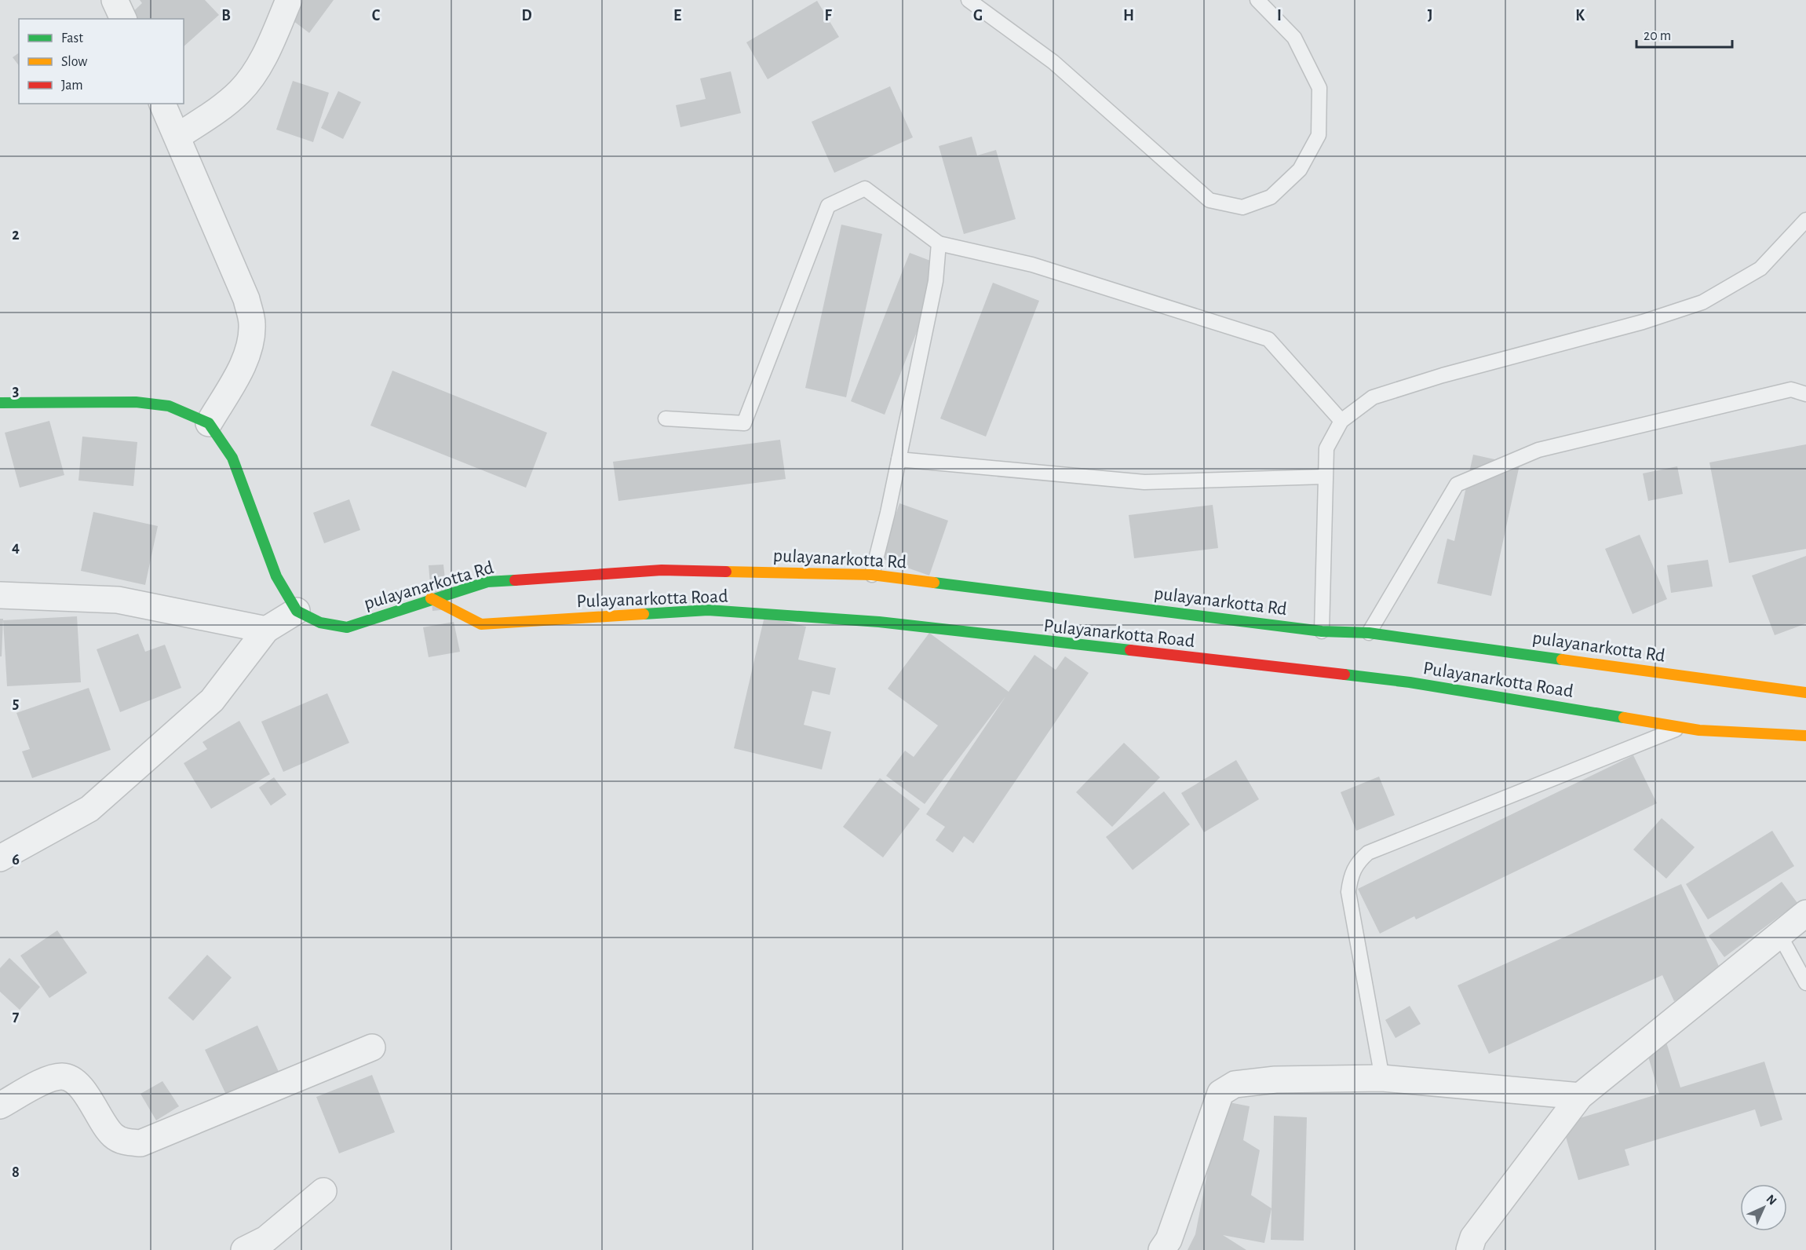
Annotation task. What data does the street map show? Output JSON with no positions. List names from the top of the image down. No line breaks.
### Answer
{"streets":{"street":["pulayanarkotta Rd","Pulayanarkotta Road"]},"crossings":[["pulayanarkotta Rd","Pulayanarkotta Road"]],"legend":["Fast","Slow","Jam"],"scale_bar":"20 m","north":"top right","grid":{"columns":["B","C","D","E","F","G","H","I","J","K"],"rows":["2","3","4","5","6","7","8"]}}
